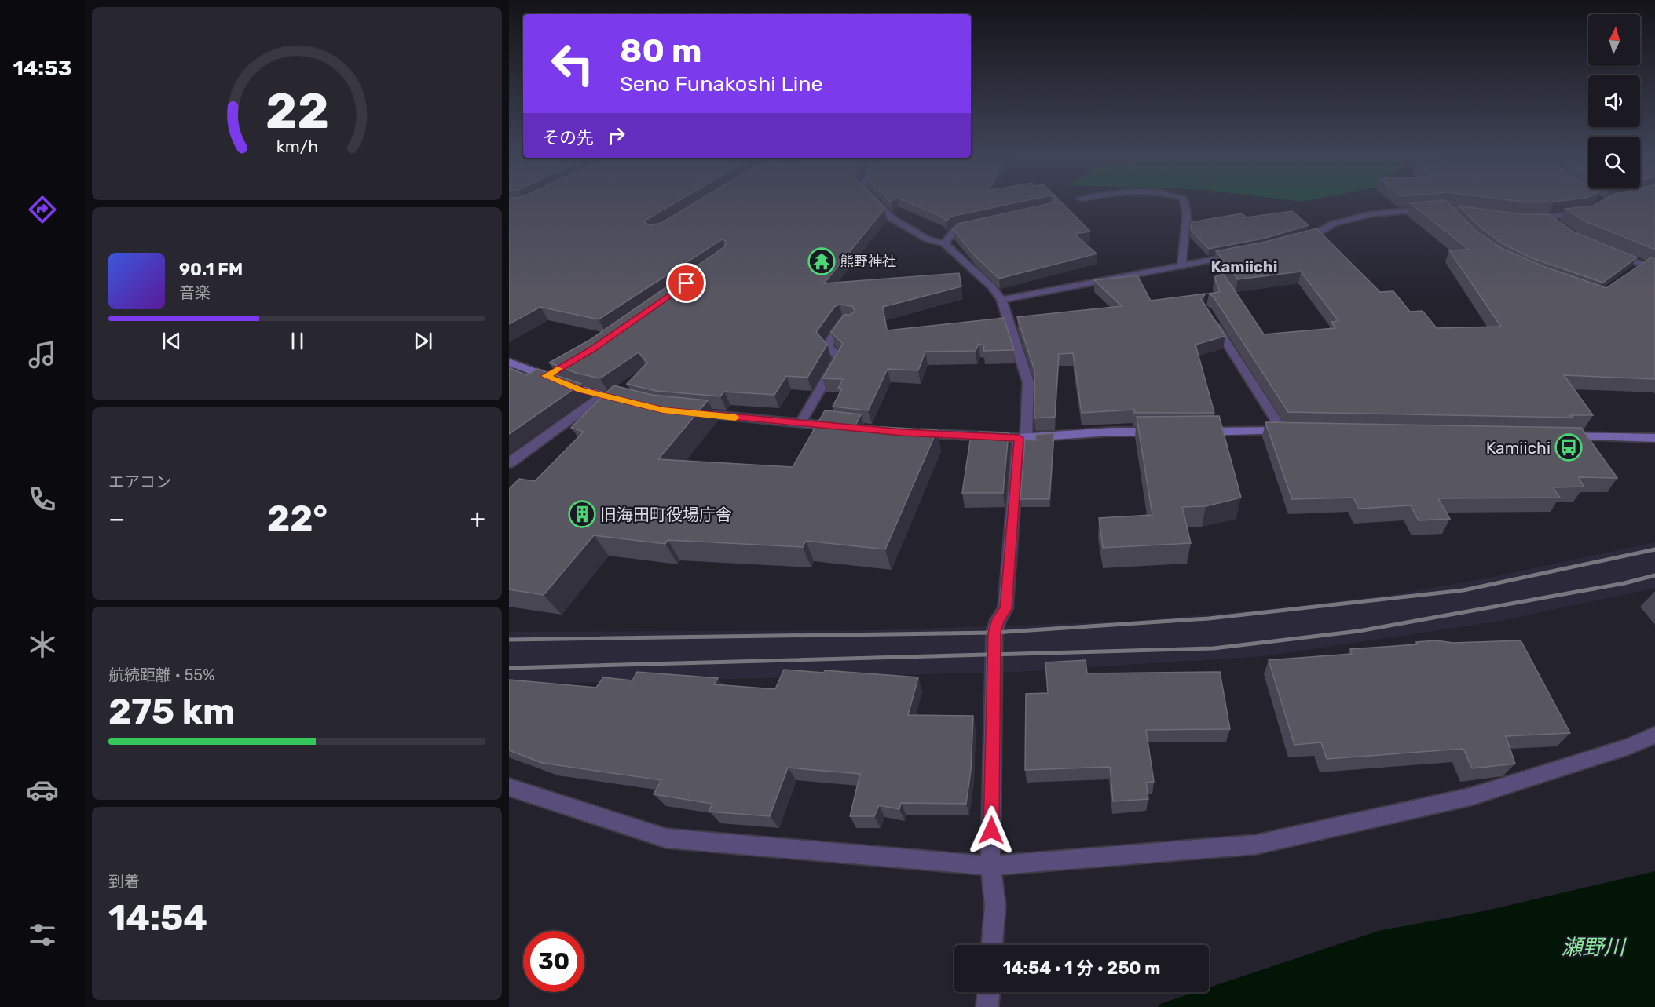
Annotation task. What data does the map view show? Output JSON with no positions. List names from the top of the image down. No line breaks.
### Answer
{"districts":["Kamiichi"],"water":["瀬野川"],"places":{"temple":["熊野神社"],"bus stop":["Kamiichi"],"building":["旧海田町役場庁舎"]},"north":"top","page":{"tabs":"14:53","turn":["80 m","Seno Funakoshi Line"],"then":"その先","song":["90.1 FM","音楽"],"tile":["エアコン",["航続距離 · 55%","275 km"],["到着","14:54"]],"heat":["−","22°","+"],"limit":"30","trip":"14:54 · 1 分 · 250 m","gauge":["22","km/h"]}}
